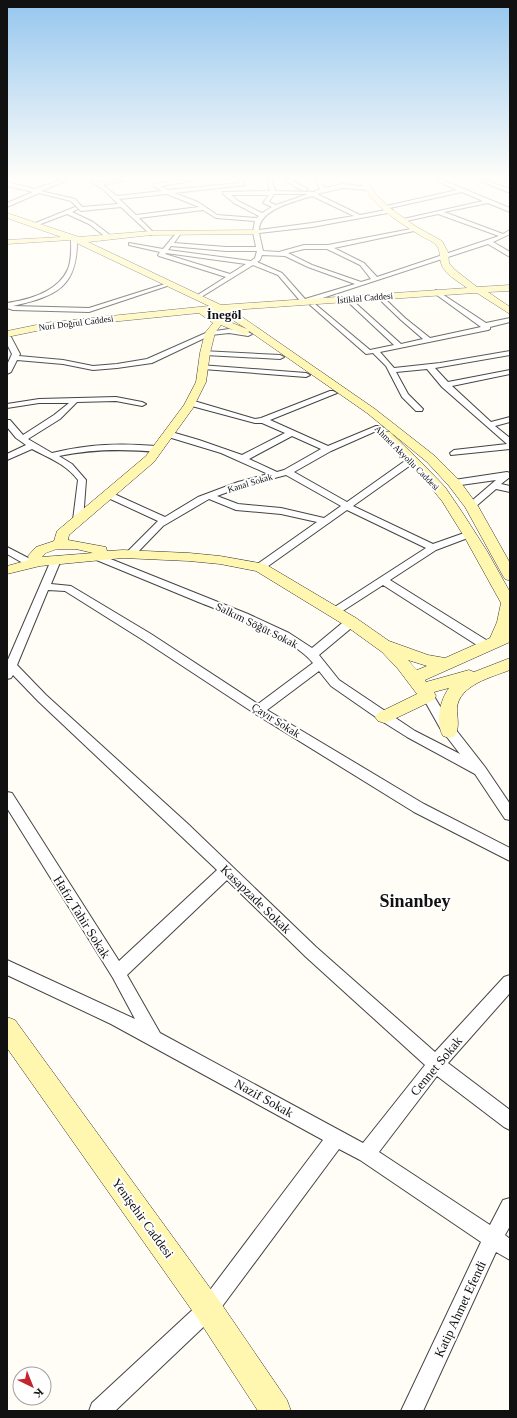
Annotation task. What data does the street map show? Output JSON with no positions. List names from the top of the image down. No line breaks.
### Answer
{"streets":{"main road":["İstiklal Caddesi","Nuri Doğrul Caddesi","Ahmet Akyollu Caddesi","Yenişehir Caddesi"],"street":["Kanal Sokak","Salkım Söğüt Sokak","Çayır Sokak","Kasapzade Sokak","Hafız Tahir Sokak","Cennet Sokak","Nazif Sokak","Katip Ahmet Efendi"]},"crossings":[["Ahmet Akyollu Caddesi","Kanal Sokak"],["Kasapzade Sokak","Cennet Sokak"],["Hafız Tahir Sokak","Nazif Sokak"],["Cennet Sokak","Nazif Sokak"],["Nazif Sokak","Katip Ahmet Efendi"]],"districts":["İnegöl","Sinanbey"],"north":"bottom right"}
